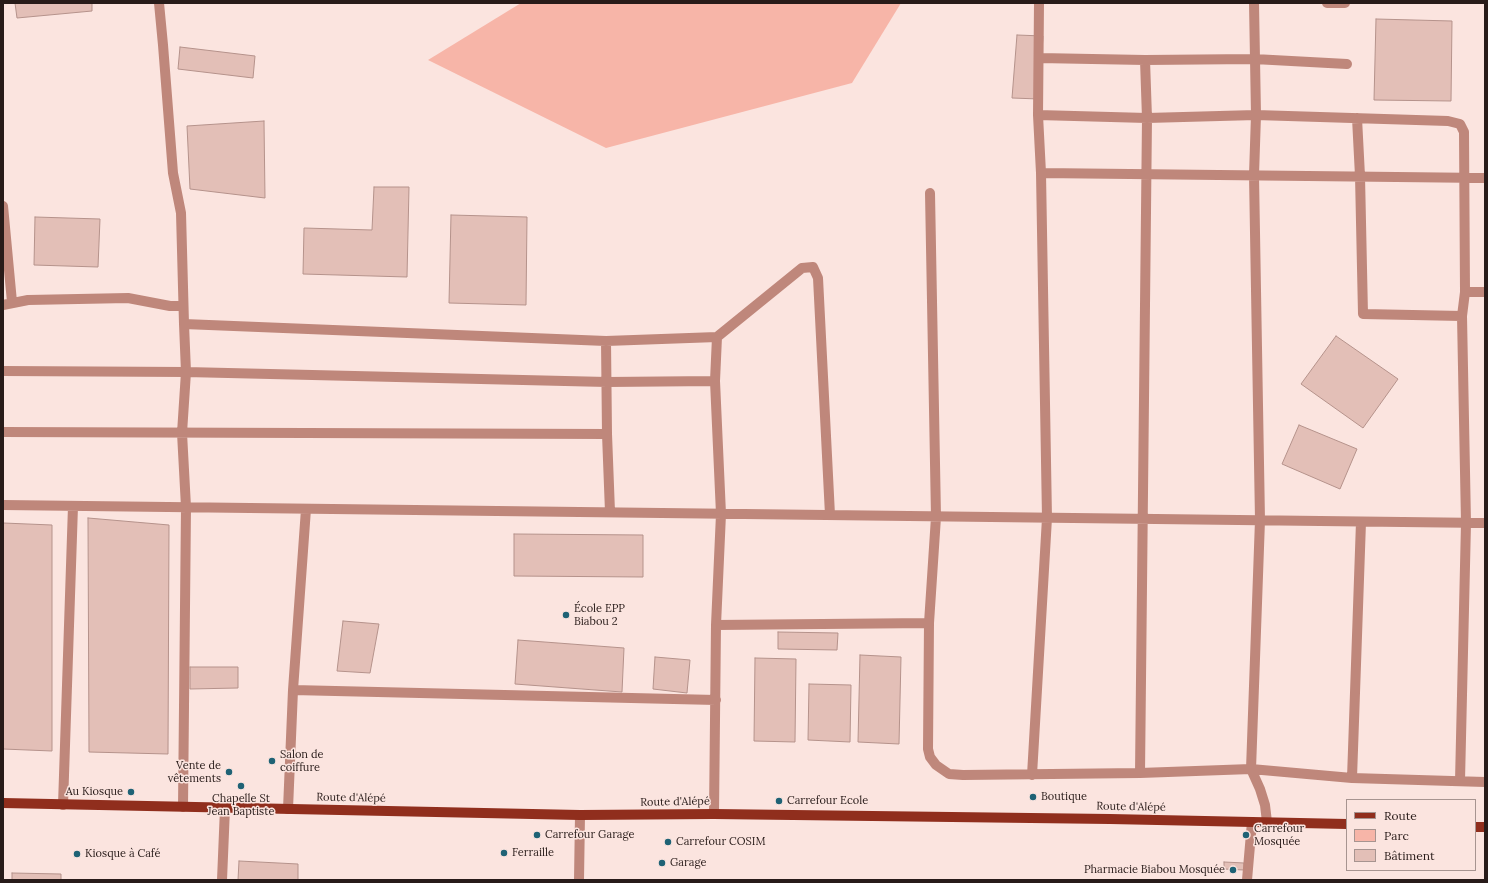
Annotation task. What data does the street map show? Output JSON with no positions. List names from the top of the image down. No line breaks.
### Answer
{"streets":{"main road":["Route d'Alépé"]},"places":["École EPP Biabou 2","Salon de coiffure","Vente de vêtements","Chapelle St Jean Baptiste","Au Kiosque","Boutique","Carrefour Ecole","Carrefour Garage","Carrefour Mosquée","Carrefour COSIM","Ferraille","Kiosque à Café","Garage","Pharmacie Biabou Mosquée"],"legend":["Route","Parc","Bâtiment"]}
